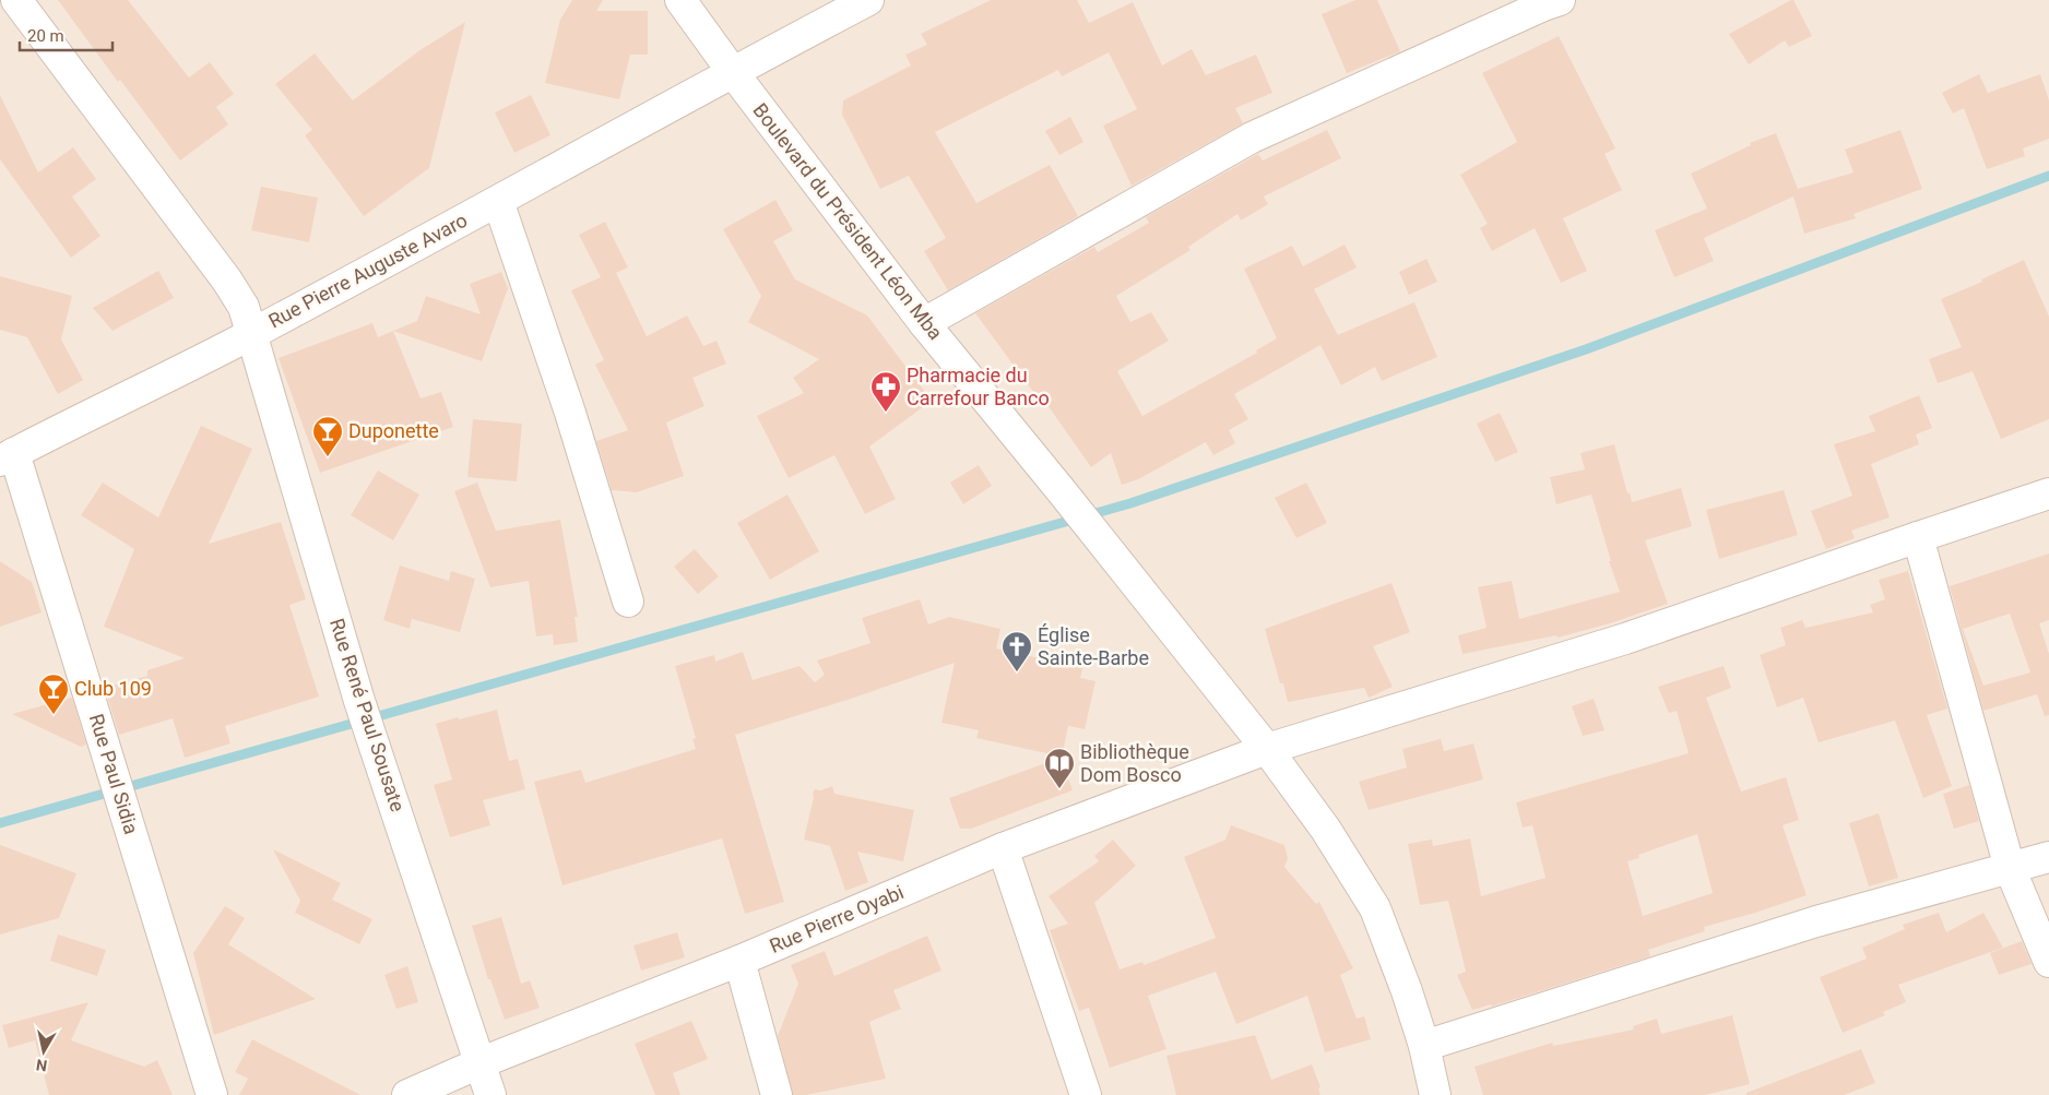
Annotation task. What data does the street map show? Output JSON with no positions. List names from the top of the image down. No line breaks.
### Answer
{"streets":{"street":["Boulevard du Président Léon Mba","Rue Pierre Auguste Avaro","Rue René Paul Sousate","Rue Paul Sidia","Rue Pierre Oyabi"]},"crossings":[["Boulevard du Président Léon Mba","Rue Pierre Auguste Avaro"],["Boulevard du Président Léon Mba","Rue Pierre Oyabi"],["Rue Pierre Auguste Avaro","Rue René Paul Sousate"],["Rue Pierre Auguste Avaro","Rue Paul Sidia"],["Rue René Paul Sousate","Rue Pierre Oyabi"]],"places":{"pharmacy":["Pharmacie du Carrefour Banco"],"bar":["Duponette","Club 109"],"church":["Église Sainte-Barbe"],"library":["Bibliothèque Dom Bosco"]},"scale_bar":"20 m","north":"bottom"}
